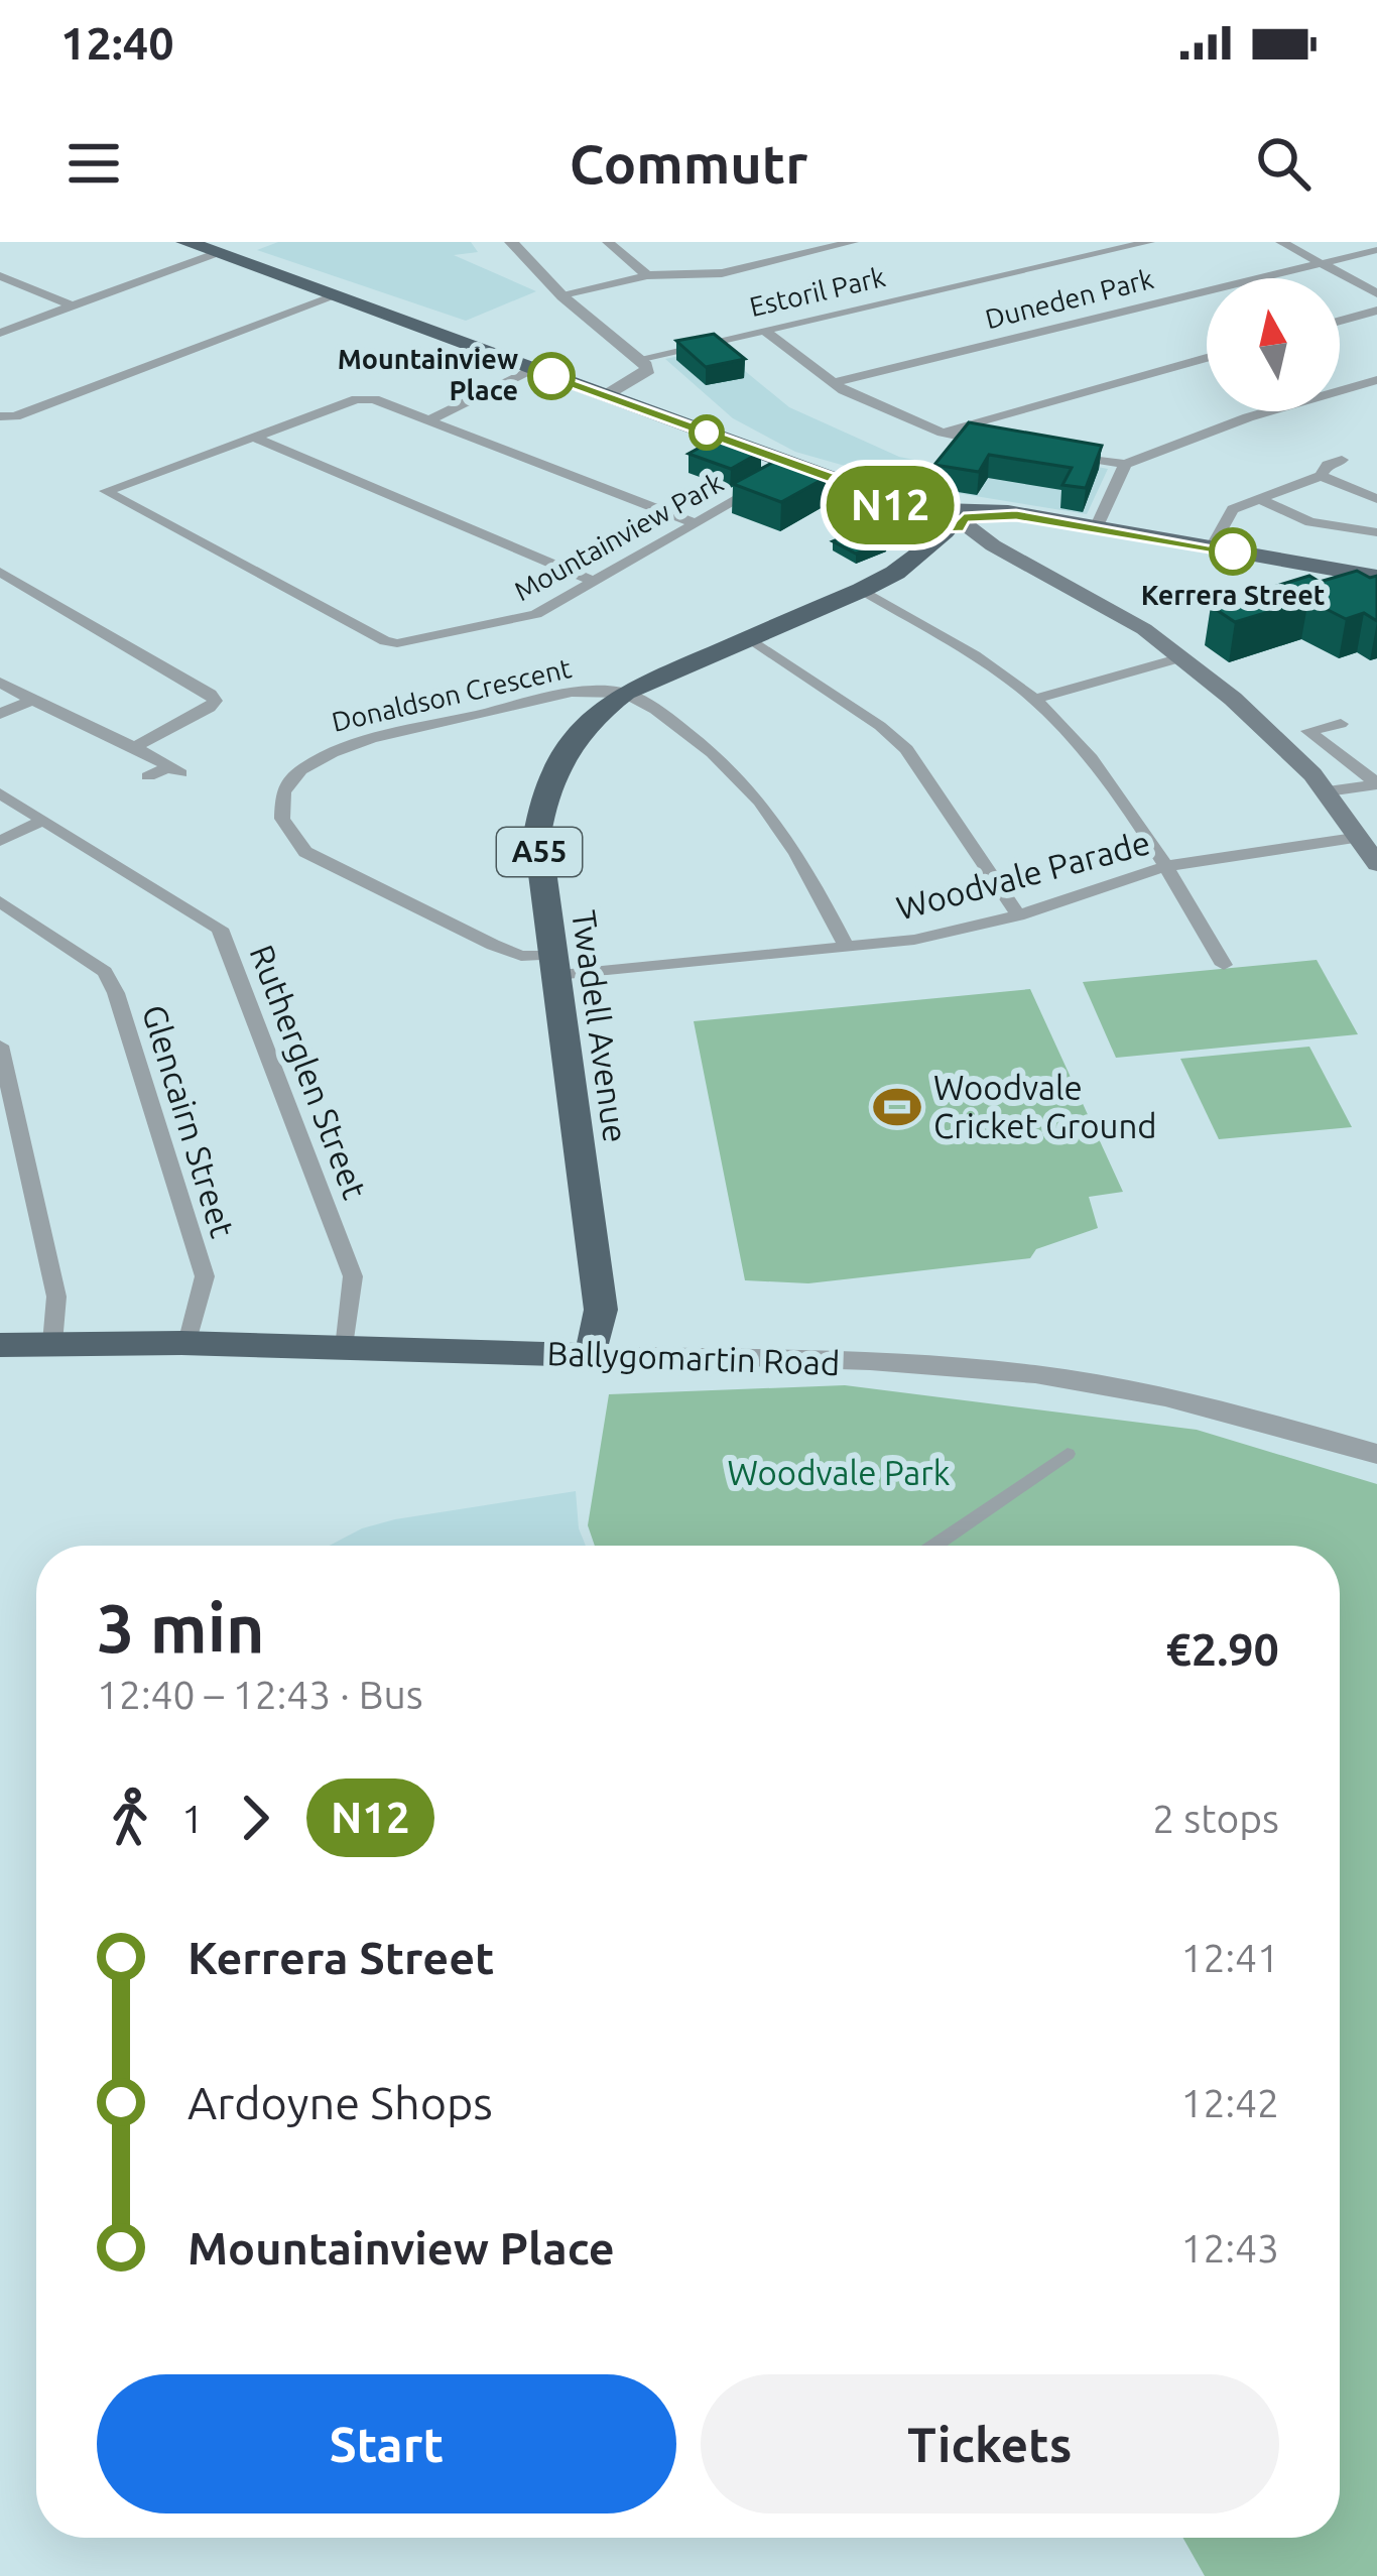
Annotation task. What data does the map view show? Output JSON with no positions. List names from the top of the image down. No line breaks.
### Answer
{"streets":{"highway":["A55","Twadell Avenue","Ballygomartin Road"],"street":["Estoril Park","Duneden Park","Mountainview Park","Donaldson Crescent","Woodvale Parade","Rutherglen Street","Glencairn Street"]},"crossings":[["Donaldson Crescent","Woodvale Parade"],["Donaldson Crescent","Twadell Avenue"],["Woodvale Parade","Twadell Avenue"],["Twadell Avenue","Ballygomartin Road"],["Rutherglen Street","Ballygomartin Road"],["Glencairn Street","Ballygomartin Road"]],"parks":["Woodvale Park"],"places":{"other":["Mountainview Place","Kerrera Street"],"sports":["Woodvale Cricket Ground"]},"lines":["bus line N12"],"north":"top","page":{"status":"12:40","header":"Commutr","on_map":"N12","heading":["3 min","12:40 – 12:43 · Bus","€2.90"],"legs":["1","N12","2 stops"],"list":[{"name":"Kerrera Street","value":"12:41"},{"name":"Ardoyne Shops","value":"12:42"},{"name":"Mountainview Place","value":"12:43"}],"buttons":["Start","Tickets"]}}
